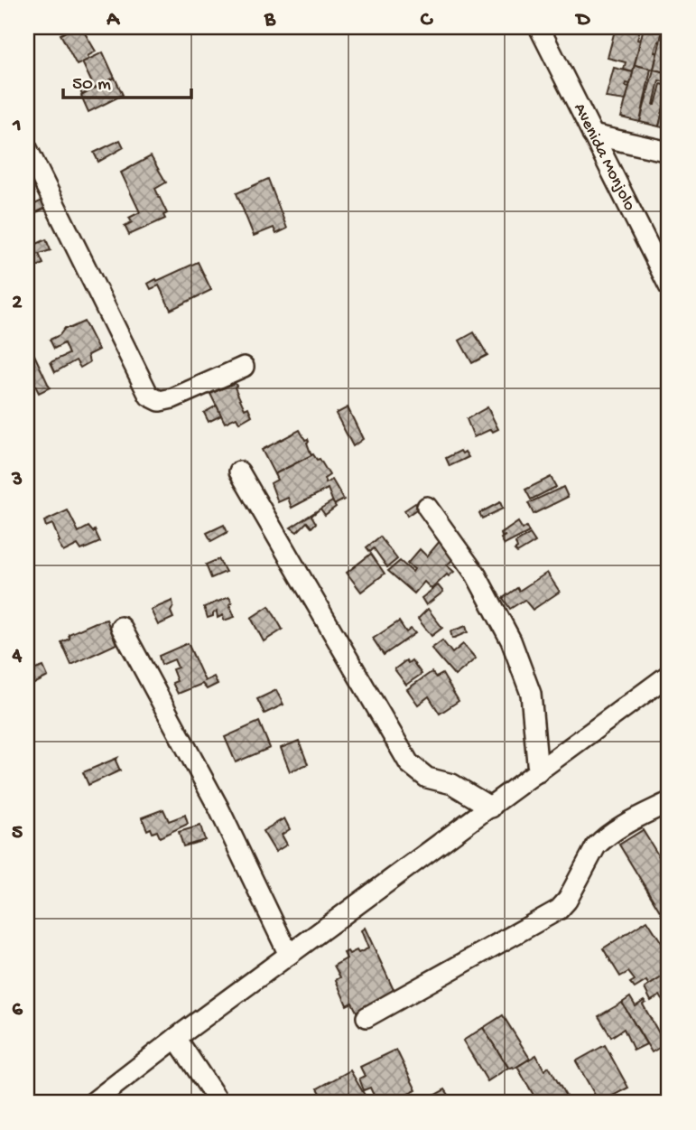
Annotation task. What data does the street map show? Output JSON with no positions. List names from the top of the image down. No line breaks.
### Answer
{"streets":{"street":["Avenida Monjolo"]},"scale_bar":"50 m","grid":{"columns":["A","B","C","D"],"rows":["1","2","3","4","5","6"]}}
